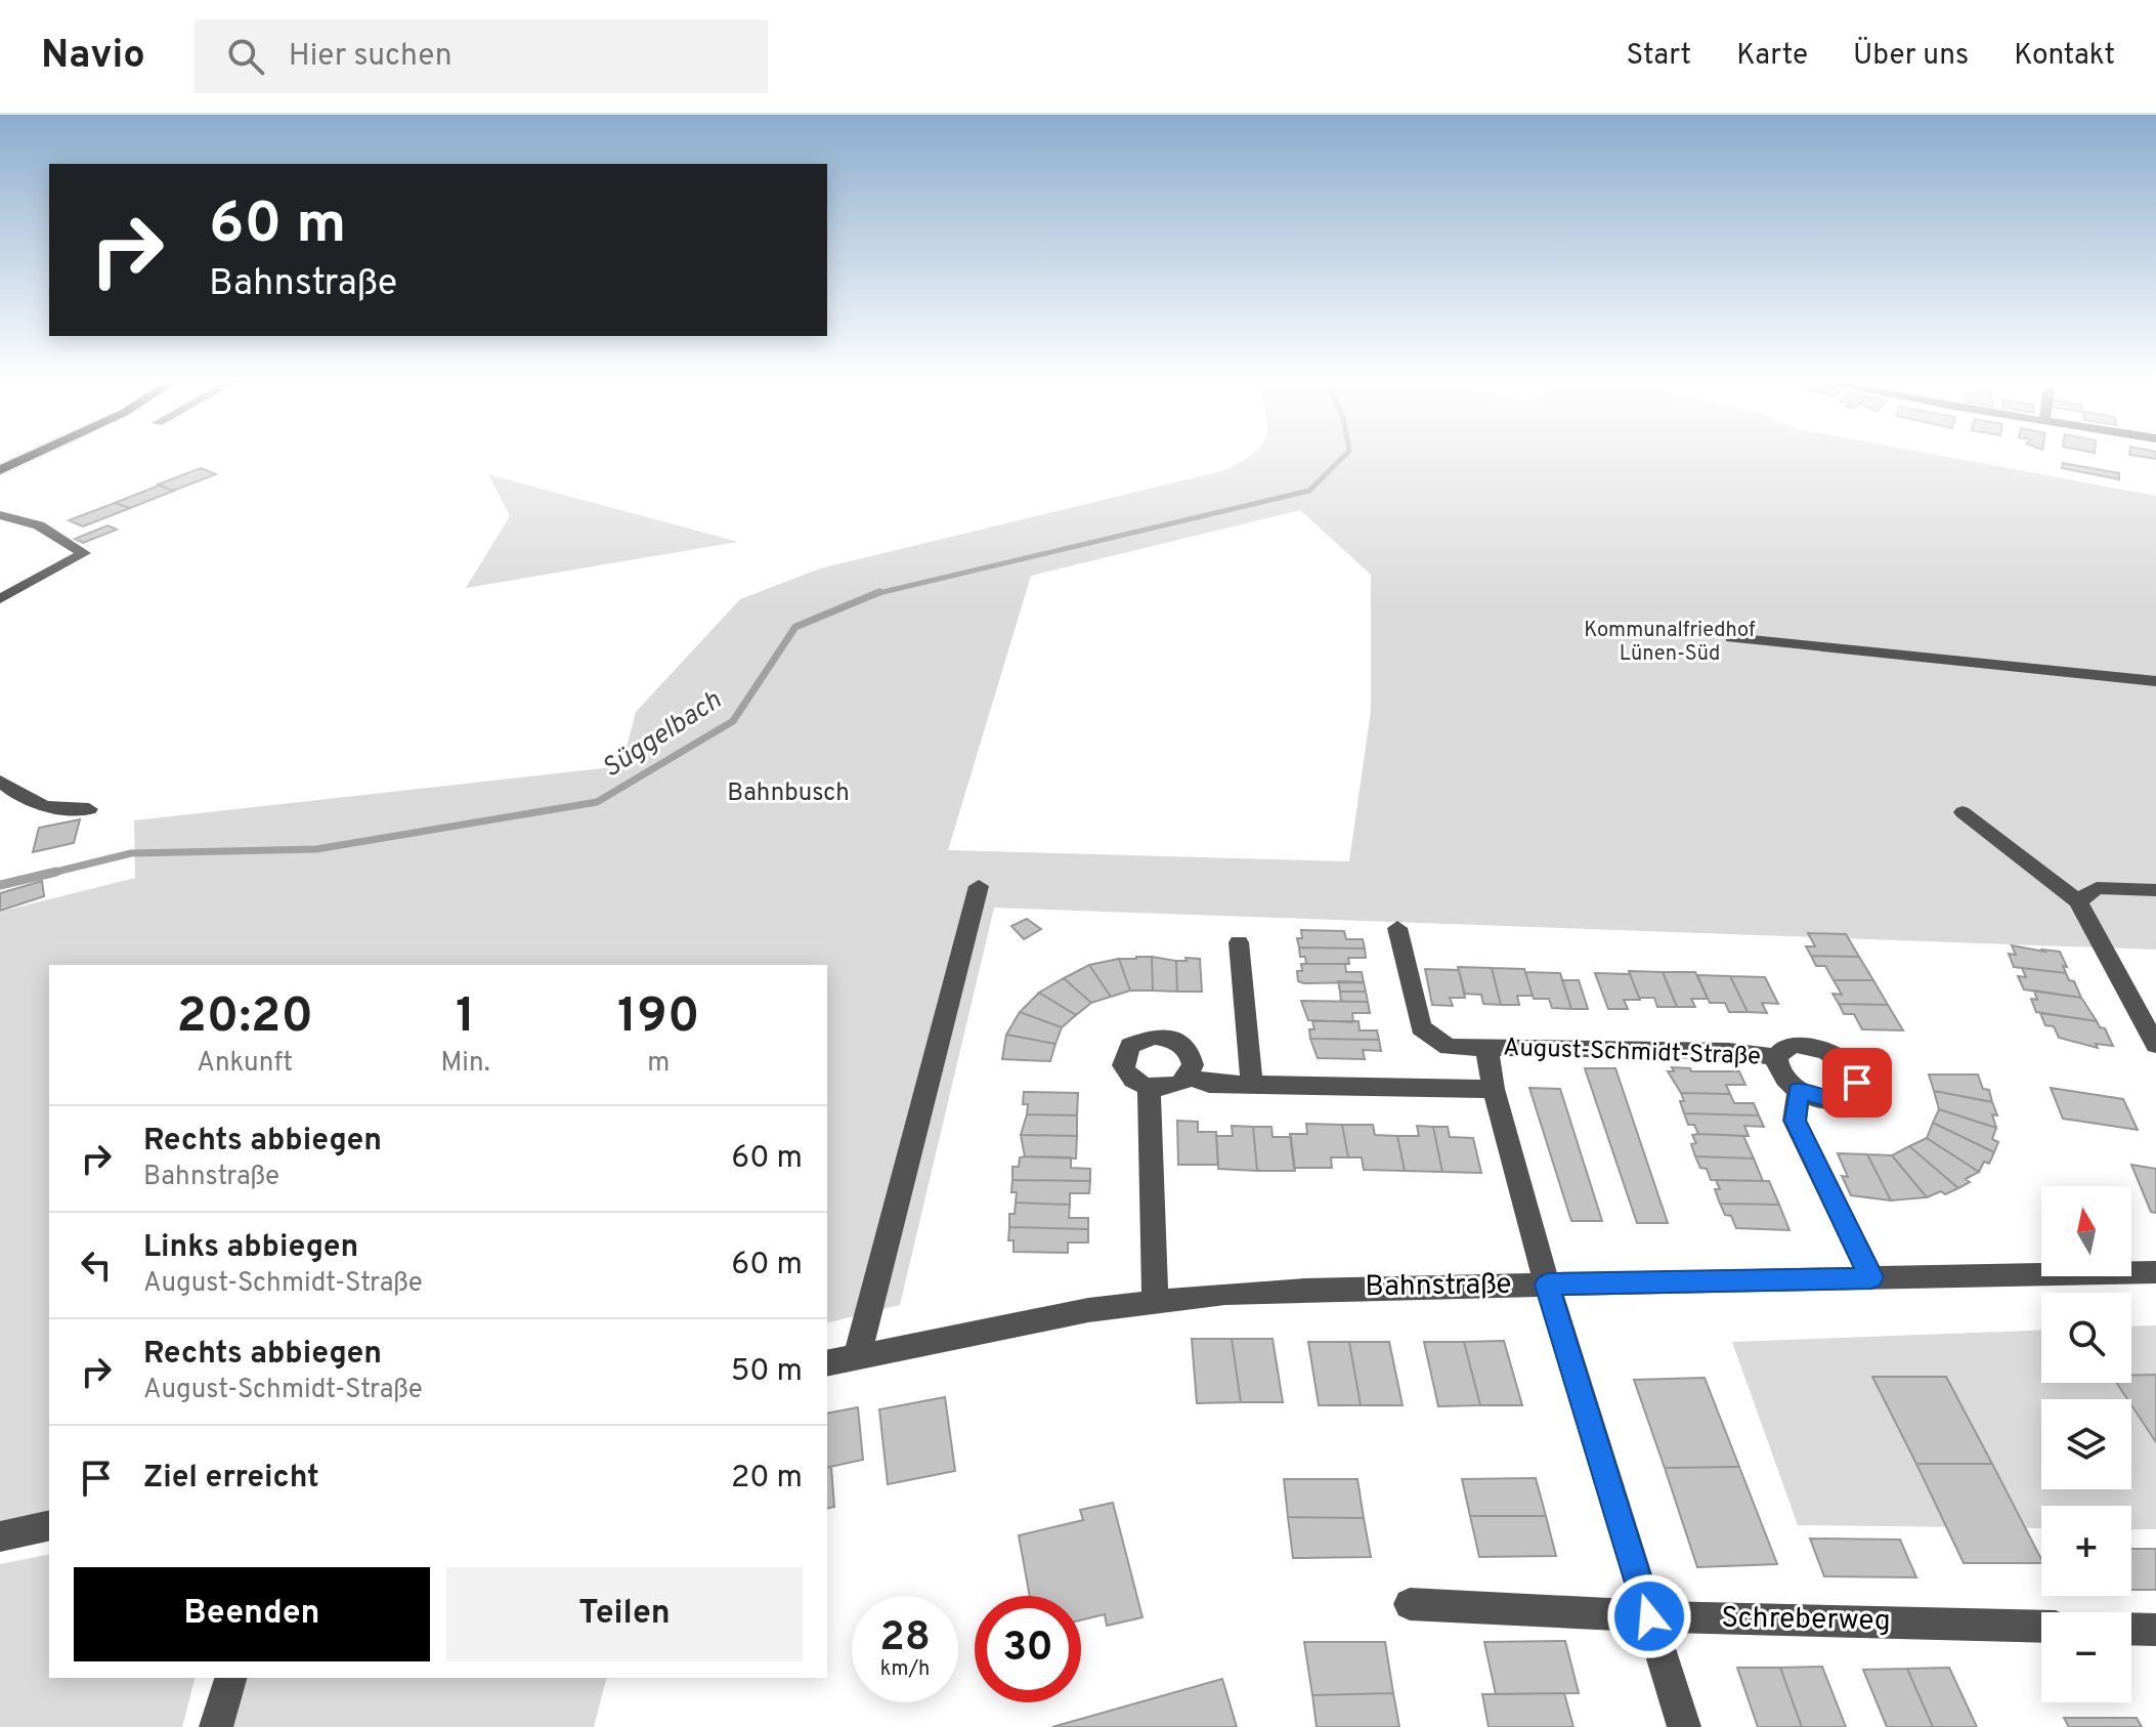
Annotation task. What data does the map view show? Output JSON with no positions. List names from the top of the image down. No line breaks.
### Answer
{"streets":{"street":["August-Schmidt-Straße","Bahnstraße","Schreberweg"]},"crossings":[["August-Schmidt-Straße","Bahnstraße"],["August-Schmidt-Straße","Schreberweg"]],"water":["Süggelbach"],"parks":["Kommunalfriedhof Lünen-Süd","Bahnbusch"],"north":"top","page":{"header":"Navio","search":"Hier suchen","nav":["Start","Karte","Über uns","Kontakt"],"turn":["60 m","Bahnstraße"],"eta":["20:20","Ankunft","1","Min.","190","m"],"list":[{"name":"Rechts abbiegen","note":"Bahnstraße","value":"60 m"},{"name":"Links abbiegen","note":"August-Schmidt-Straße","value":"60 m"},{"name":"Rechts abbiegen","note":"August-Schmidt-Straße","value":"50 m"},{"name":"Ziel erreicht","value":"20 m"}],"map_buttons":["+","−"],"buttons":["Beenden","Teilen"],"speed":"28 km/h","limit":"30"}}
